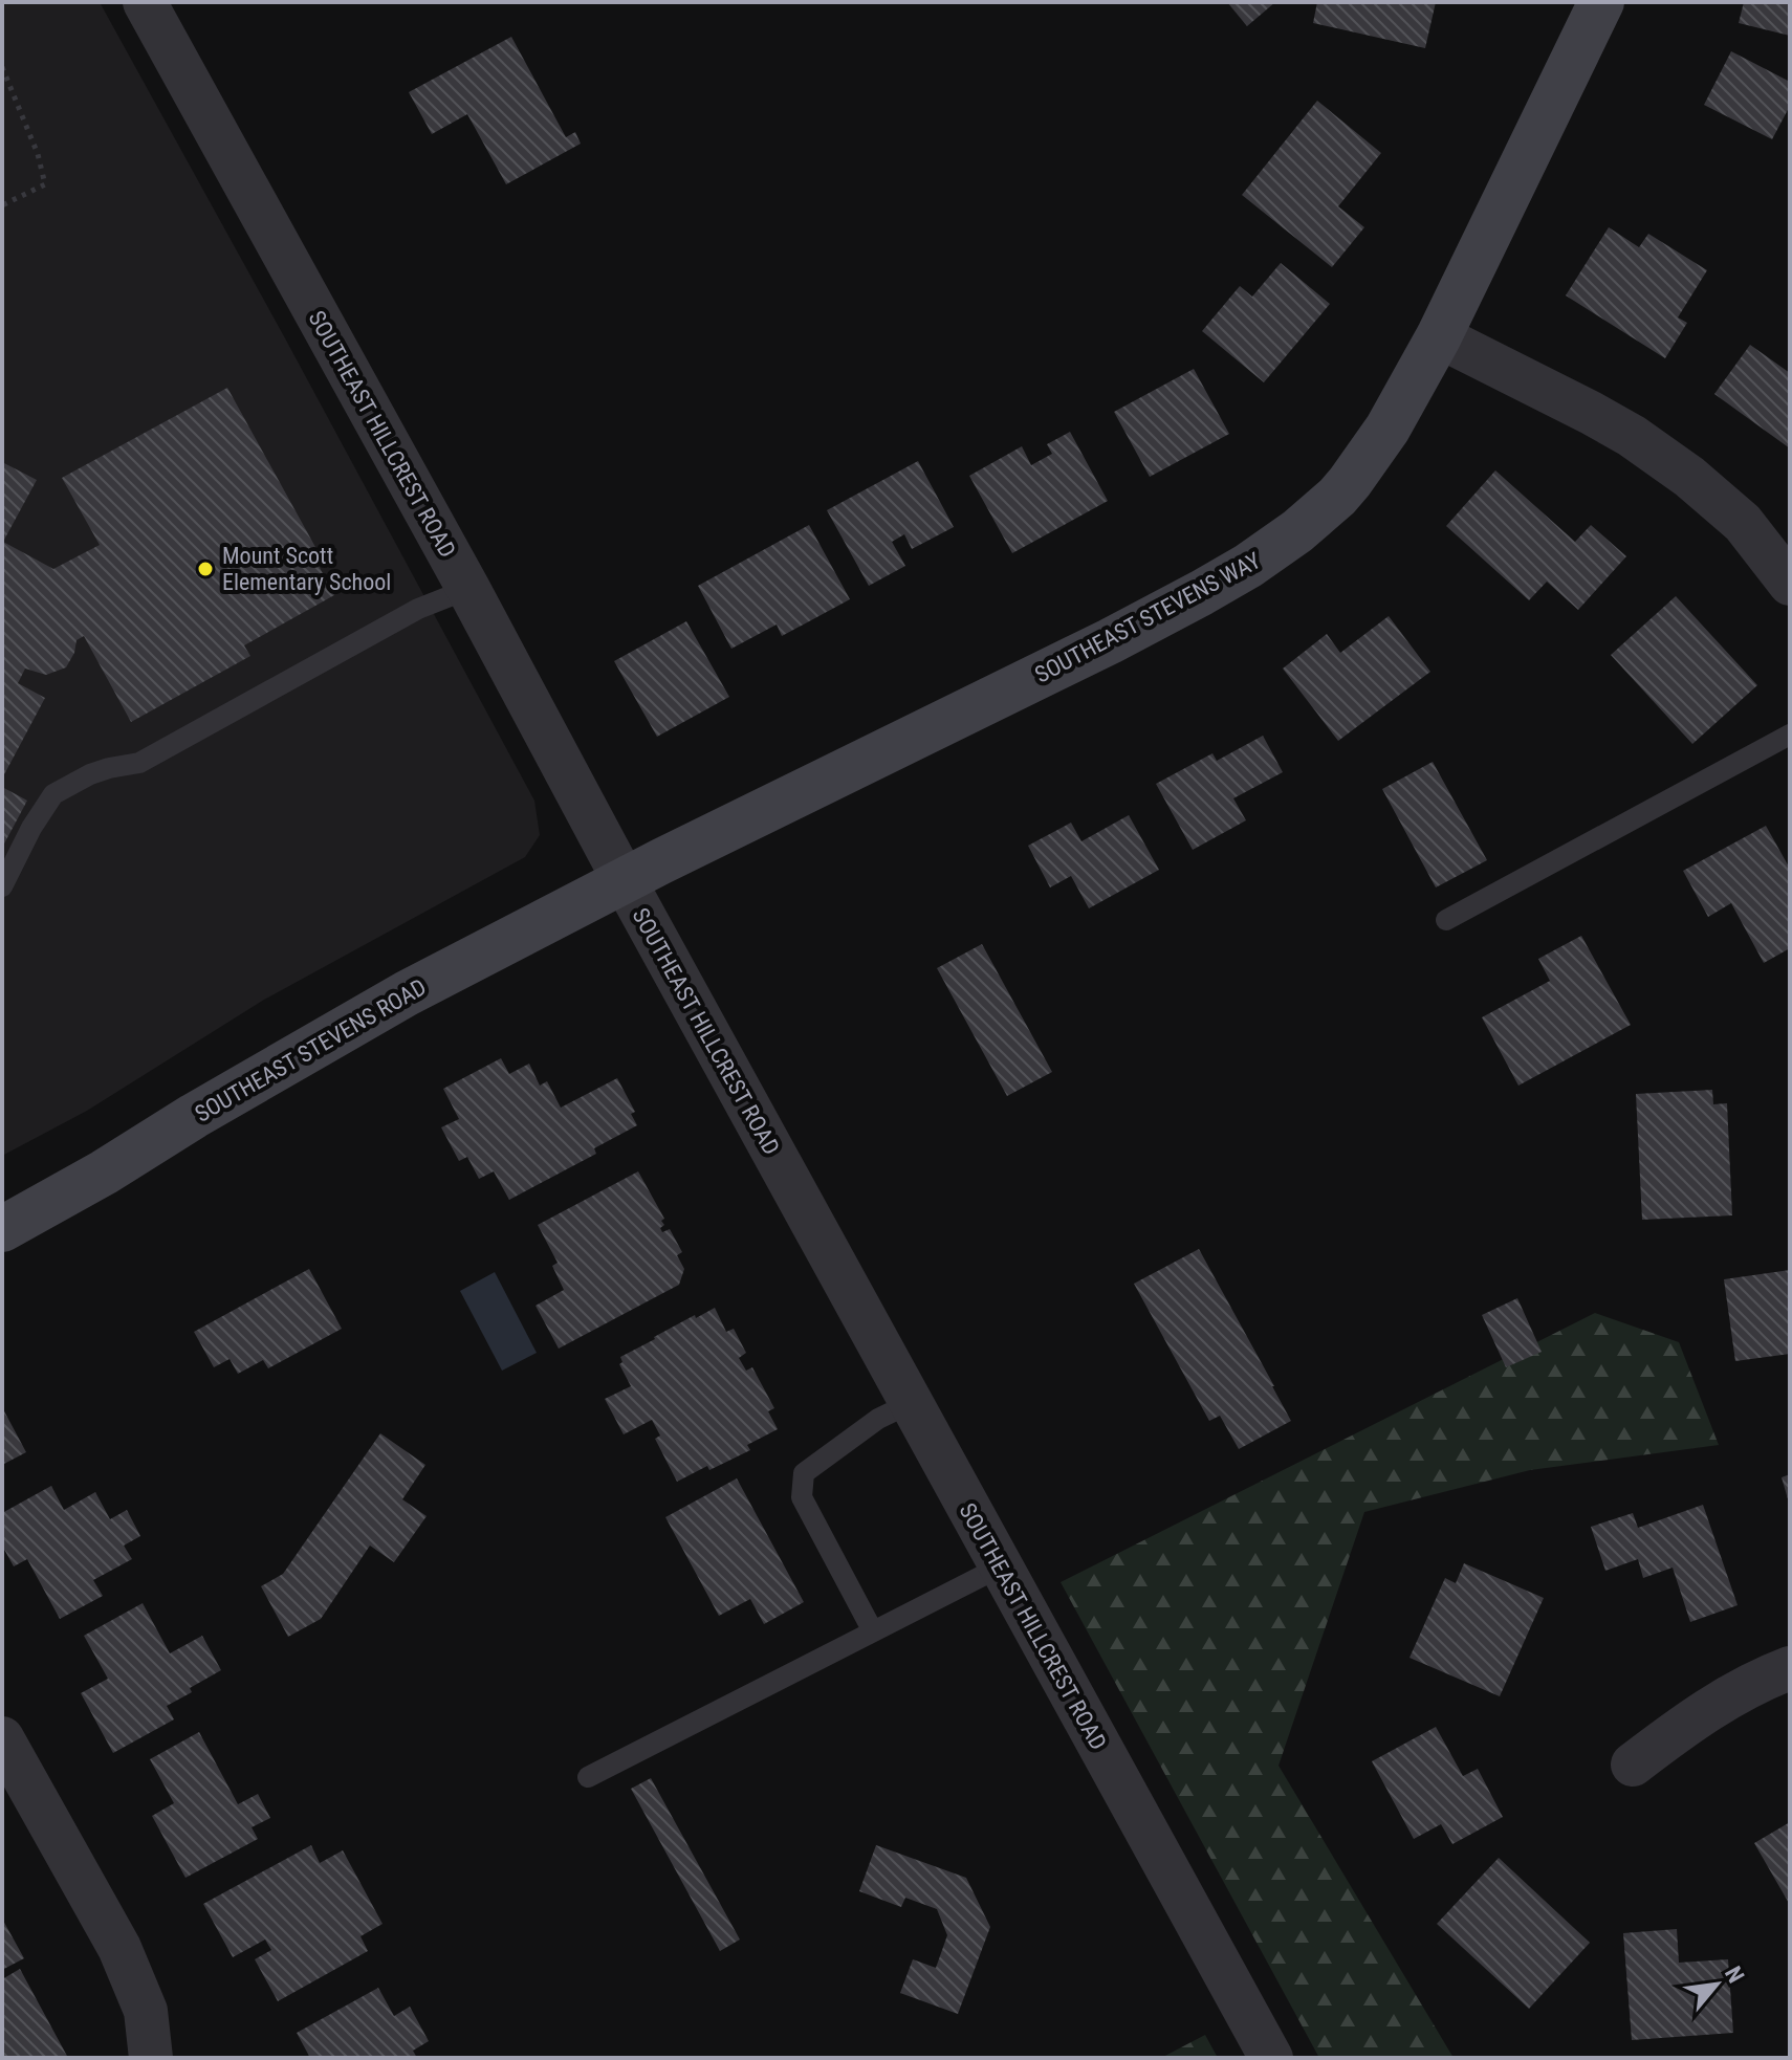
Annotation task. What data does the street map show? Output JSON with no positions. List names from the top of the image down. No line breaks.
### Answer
{"streets":{"street":["SOUTHEAST HILLCREST ROAD","SOUTHEAST STEVENS WAY","SOUTHEAST STEVENS ROAD"]},"crossings":[["SOUTHEAST HILLCREST ROAD","SOUTHEAST STEVENS WAY"],["SOUTHEAST HILLCREST ROAD","SOUTHEAST STEVENS ROAD"],["SOUTHEAST STEVENS WAY","SOUTHEAST STEVENS ROAD"]],"places":["Mount Scott Elementary School"],"north":"top right"}
